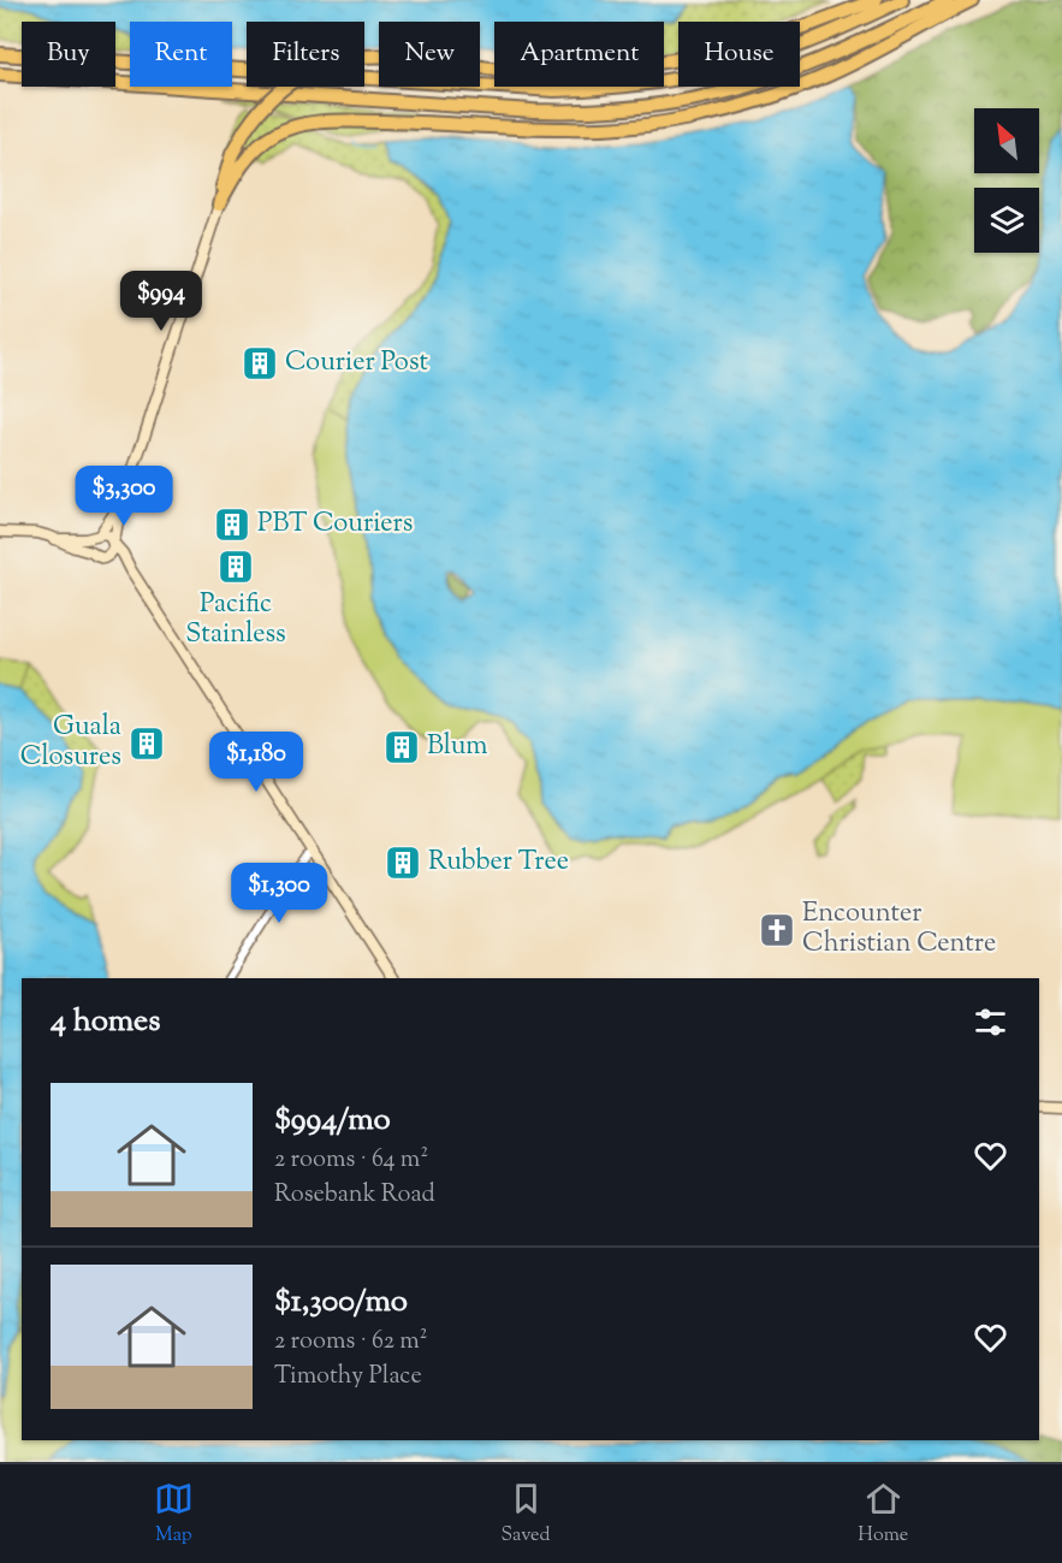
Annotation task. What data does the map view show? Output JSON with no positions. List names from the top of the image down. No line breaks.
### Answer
{"places":{"building":["Courier Post","PBT Couriers","Pacific Stainless","Guala Closures","Blum","Rubber Tree"],"church":["Encounter Christian Centre"]},"north":"top left","page":{"chip":["Buy","Rent","Filters","New","Apartment","House"],"price":["$994","$3,300","$1,180","$1,300"],"heading":"4 homes","list":[{"name":"$994/mo","note":"2 rooms · 64 m² · Rosebank Road"},{"name":"$1,300/mo","note":"2 rooms · 62 m² · Timothy Place"}],"tabs":["Map","Saved","Home"]}}
